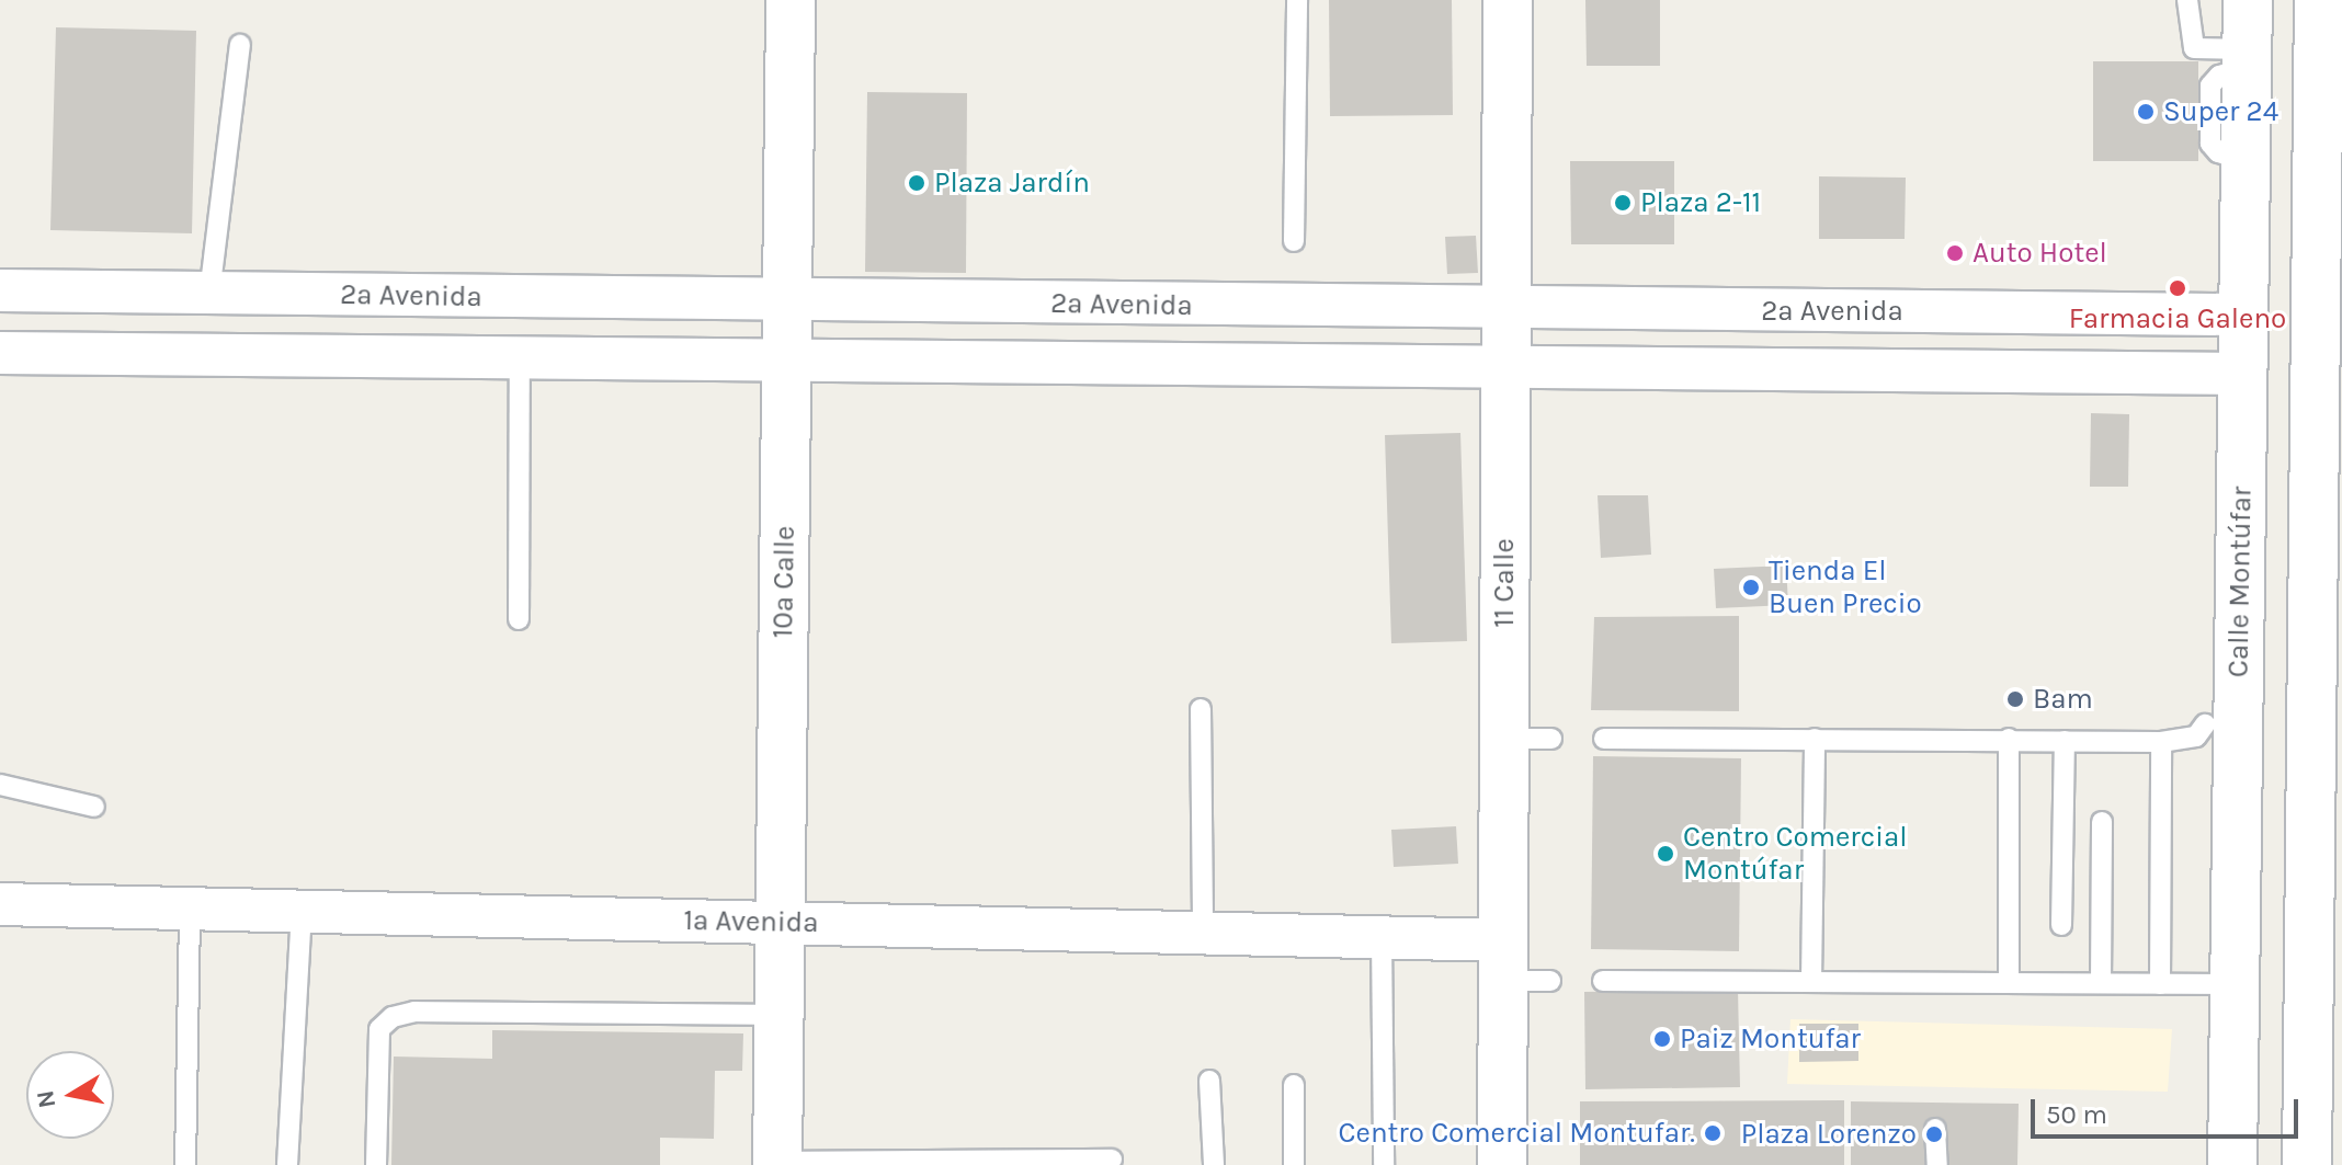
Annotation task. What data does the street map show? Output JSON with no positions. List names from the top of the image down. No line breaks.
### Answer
{"streets":{"main road":["10a Calle","Calle Montúfar","11 Calle"],"street":["2a Avenida","1a Avenida"]},"crossings":[["2a Avenida","10a Calle"],["2a Avenida","Calle Montúfar"],["2a Avenida","11 Calle"],["10a Calle","1a Avenida"],["11 Calle","1a Avenida"]],"places":["Super 24","Plaza Jardín","Plaza 2-11","Auto Hotel","Farmacia Galeno","Tienda El Buen Precio","Bam","Centro Comercial Montúfar","Paiz Montufar","Centro Comercial Montufar.","Plaza Lorenzo"],"scale_bar":"50 m","north":"left"}
